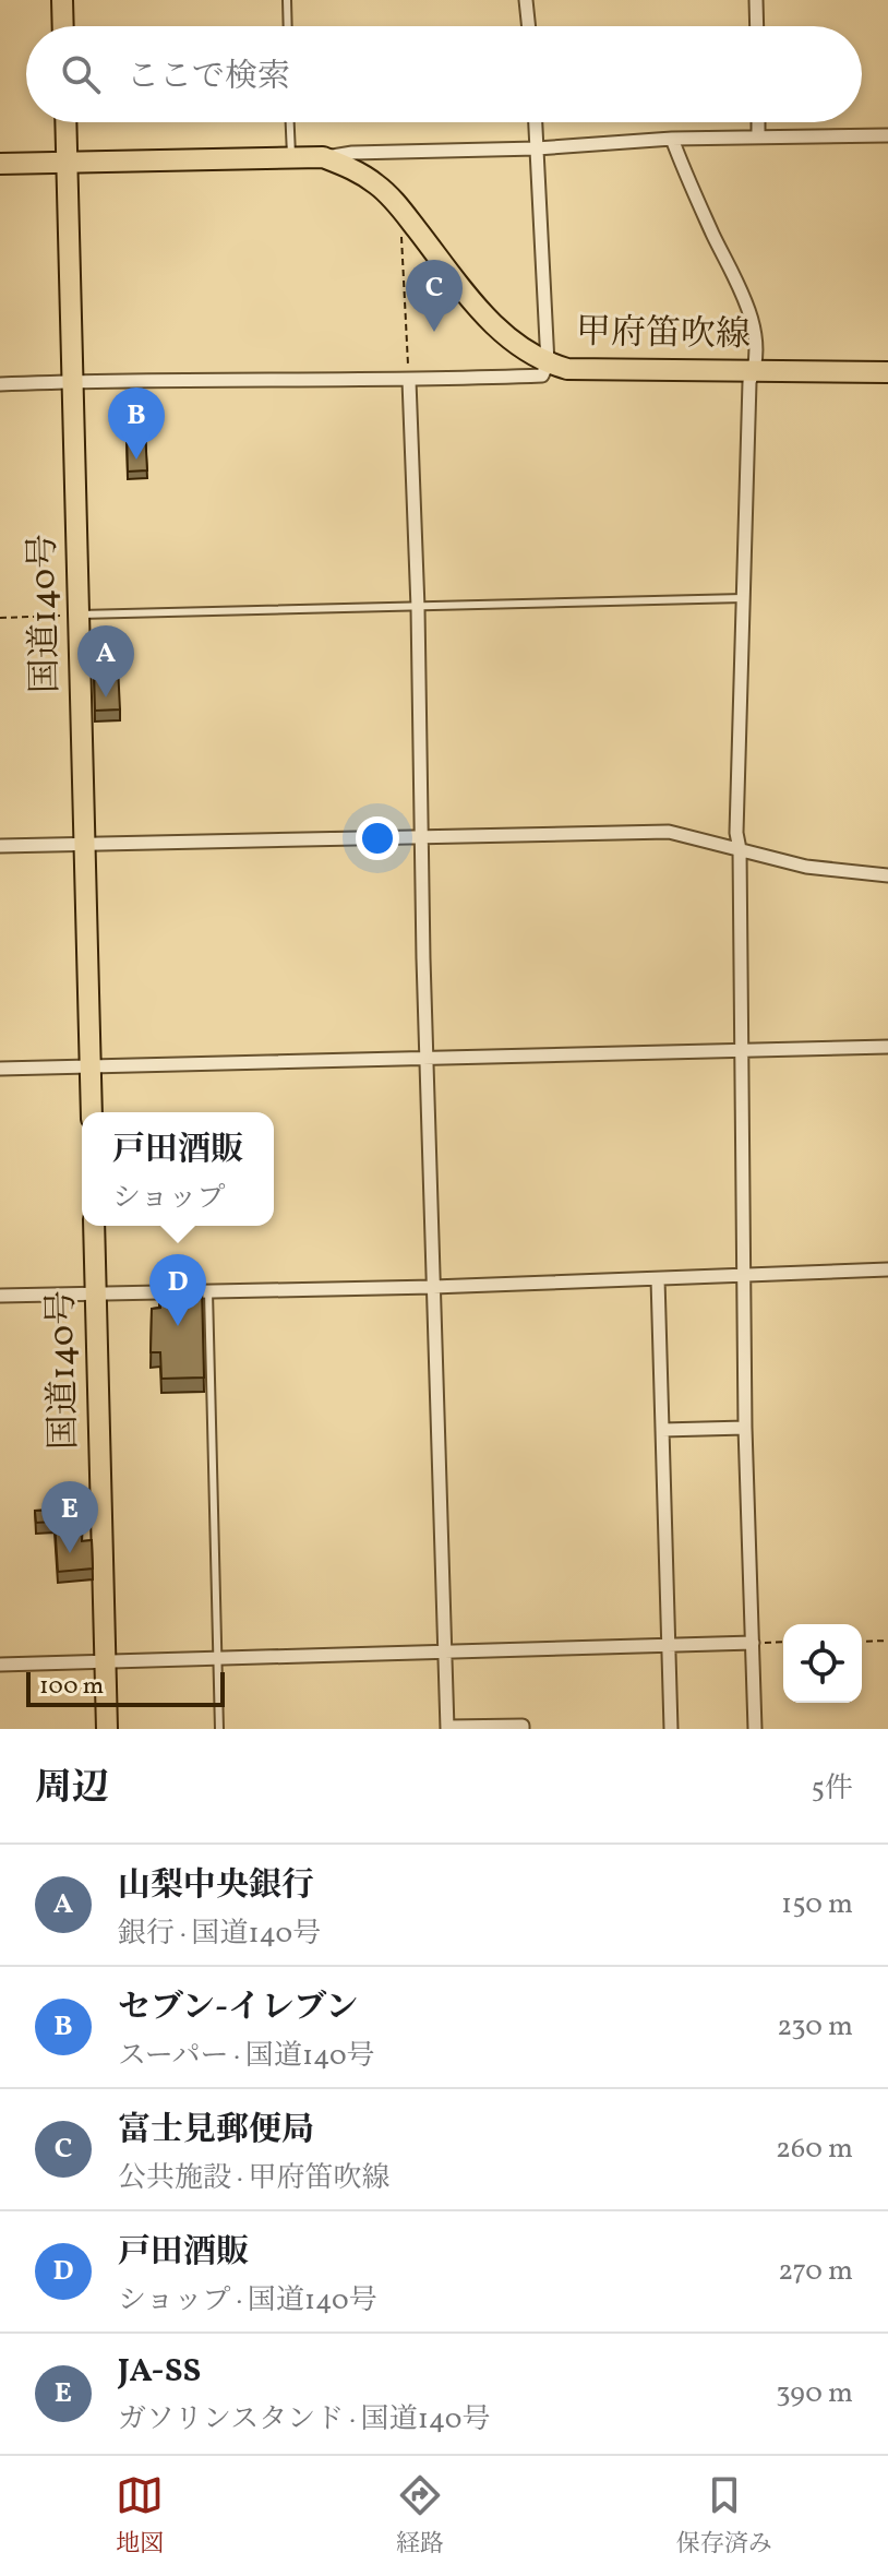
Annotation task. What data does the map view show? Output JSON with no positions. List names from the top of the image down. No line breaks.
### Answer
{"streets":{"main road":["甲府笛吹線","国道140号"]},"crossings":[["甲府笛吹線","国道140号"]],"scale_bar":"100 m","page":{"search":"ここで検索","pins":["C","B","A","D","E"],"popup":["戸田酒販","ショップ"],"scale":"100 m","heading":["周辺","5件"],"list":[{"mark":"A","name":"山梨中央銀行","note":"銀行 · 国道140号","value":"150 m"},{"mark":"B","name":"セブン-イレブン","note":"スーパー · 国道140号","value":"230 m"},{"mark":"C","name":"富士見郵便局","note":"公共施設 · 甲府笛吹線","value":"260 m"},{"mark":"D","name":"戸田酒販","note":"ショップ · 国道140号","value":"270 m"},{"mark":"E","name":"JA-SS","note":"ガソリンスタンド · 国道140号","value":"390 m"}],"nav":["地図","経路","保存済み"]}}
